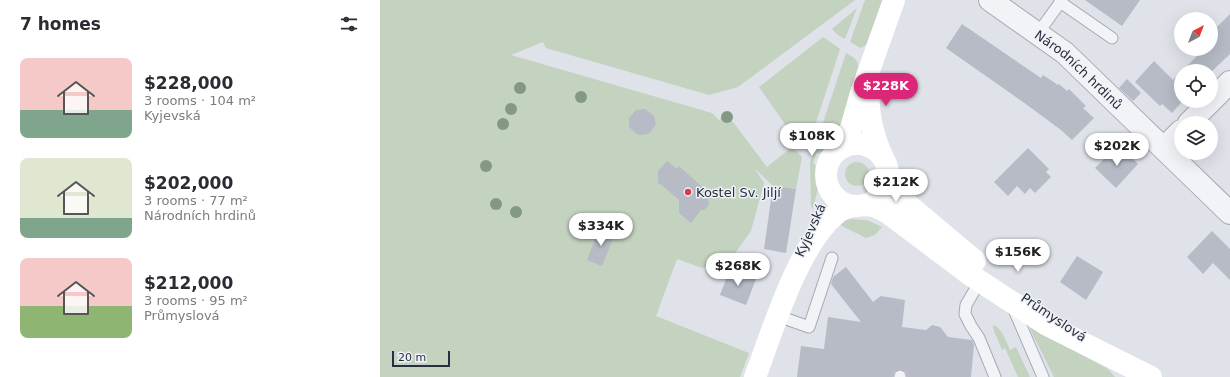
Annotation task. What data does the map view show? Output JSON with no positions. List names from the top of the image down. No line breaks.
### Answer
{"streets":{"street":["Národních hrdinů","Kyjevská","Průmyslová"]},"crossings":[["Kyjevská","Průmyslová"]],"places":["Kostel Sv. Jiljí"],"scale_bar":"20 m","north":"top right","page":{"heading":"7 homes","list":[{"name":"$228,000","note":"3 rooms · 104 m² · Kyjevská"},{"name":"$202,000","note":"3 rooms · 77 m² · Národních hrdinů"},{"name":"$212,000","note":"3 rooms · 95 m² · Průmyslová"}],"price":["$228K","$108K","$202K","$212K","$334K","$156K","$268K"],"scale":"20 m"}}
